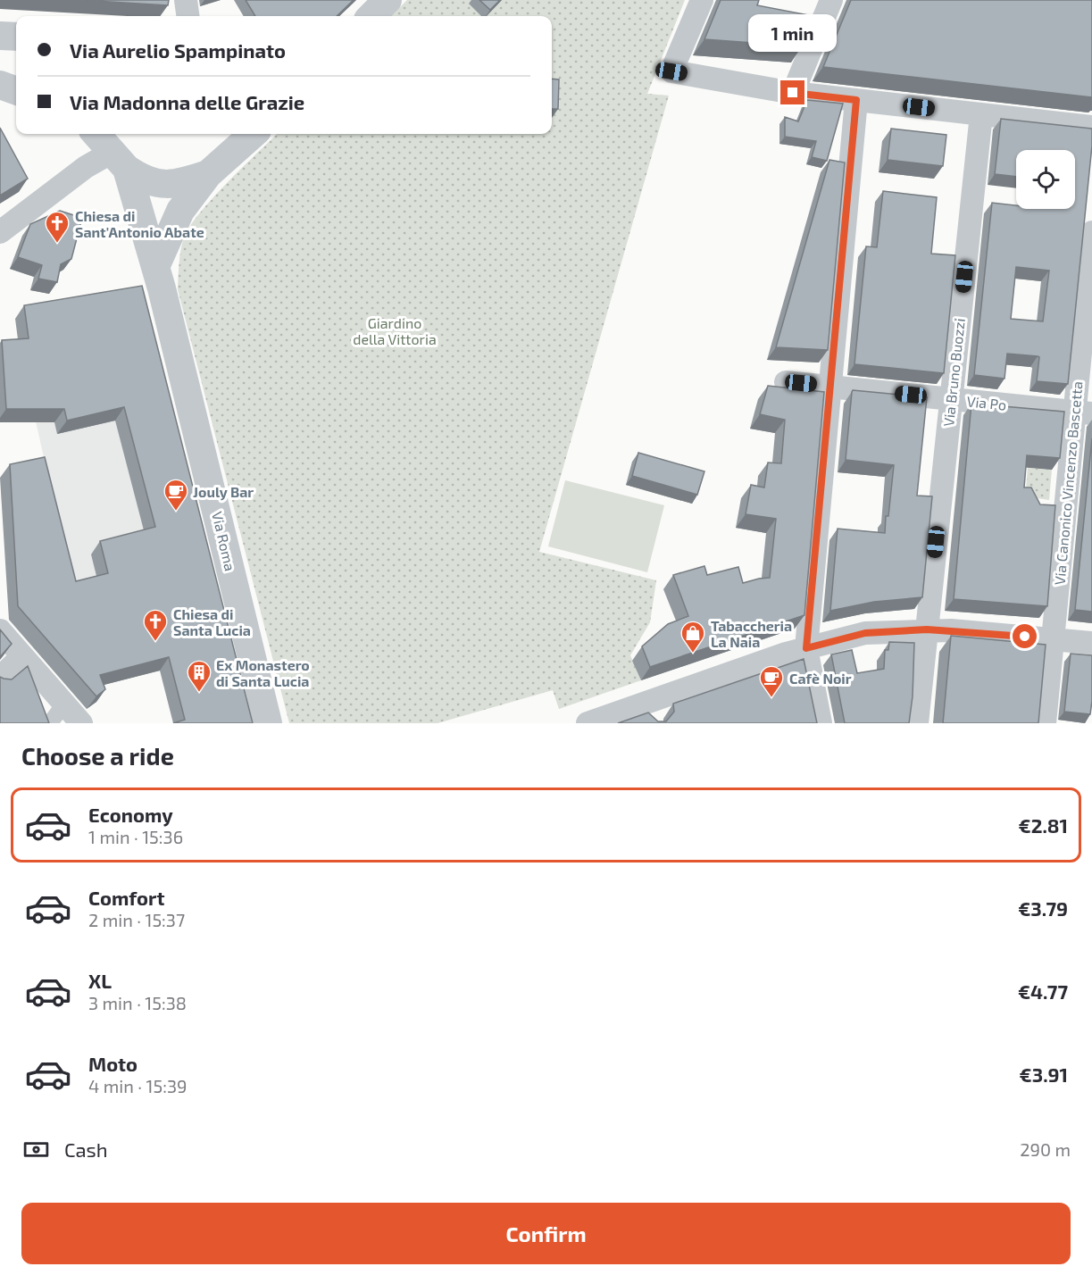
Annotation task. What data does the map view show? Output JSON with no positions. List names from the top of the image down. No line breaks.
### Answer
{"streets":{"street":["Via Bruno Buozzi","Via Po","Via Canonico Vincenzo Bascetta","Via Roma"]},"crossings":[["Via Bruno Buozzi","Via Po"],["Via Po","Via Canonico Vincenzo Bascetta"]],"parks":["Giardino della Vittoria"],"places":{"church":["Chiesa di Sant'Antonio Abate","Chiesa di Santa Lucia"],"cafe":["Jouly Bar","Cafè Noir"],"shop":["Tabaccheria La Naia"],"building":["Ex Monastero di Santa Lucia"]},"page":{"bubble":"1 min","banner":["Via Aurelio Spampinato","Via Madonna delle Grazie"],"heading":"Choose a ride","list":[{"name":"Economy","note":"1 min · 15:36","value":"€2.81"},{"name":"Comfort","note":"2 min · 15:37","value":"€3.79"},{"name":"XL","note":"3 min · 15:38","value":"€4.77"},{"name":"Moto","note":"4 min · 15:39","value":"€3.91"}],"pay":["Cash","290 m"],"buttons":"Confirm"}}
